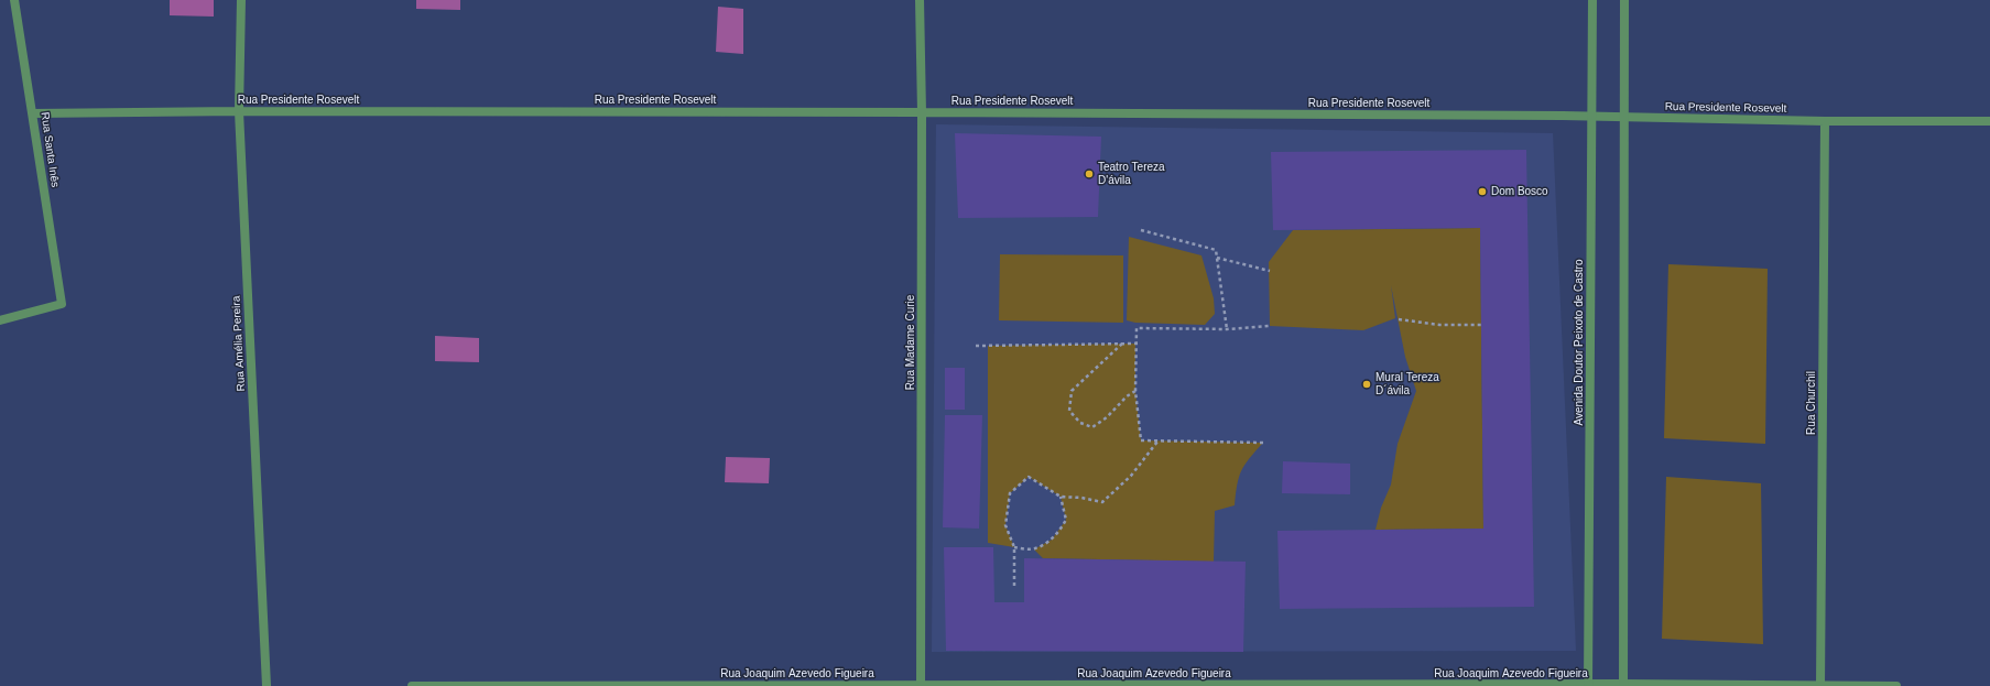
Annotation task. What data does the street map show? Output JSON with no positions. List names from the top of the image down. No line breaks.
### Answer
{"streets":{"street":["Rua Presidente Rosevelt","Rua Santa Inês","Rua Madame Curie","Avenida Doutor Peixoto de Castro","Rua Amélia Pereira","Rua Churchil","Rua Joaquim Azevedo Figueira"]},"crossings":[["Rua Presidente Rosevelt","Rua Santa Inês"],["Rua Presidente Rosevelt","Rua Madame Curie"],["Rua Presidente Rosevelt","Avenida Doutor Peixoto de Castro"],["Rua Presidente Rosevelt","Rua Amélia Pereira"],["Rua Presidente Rosevelt","Rua Churchil"],["Rua Madame Curie","Rua Joaquim Azevedo Figueira"],["Avenida Doutor Peixoto de Castro","Rua Joaquim Azevedo Figueira"],["Rua Churchil","Rua Joaquim Azevedo Figueira"]],"places":["Teatro Tereza D'ávila","Dom Bosco","Mural Tereza D´ávila"]}
